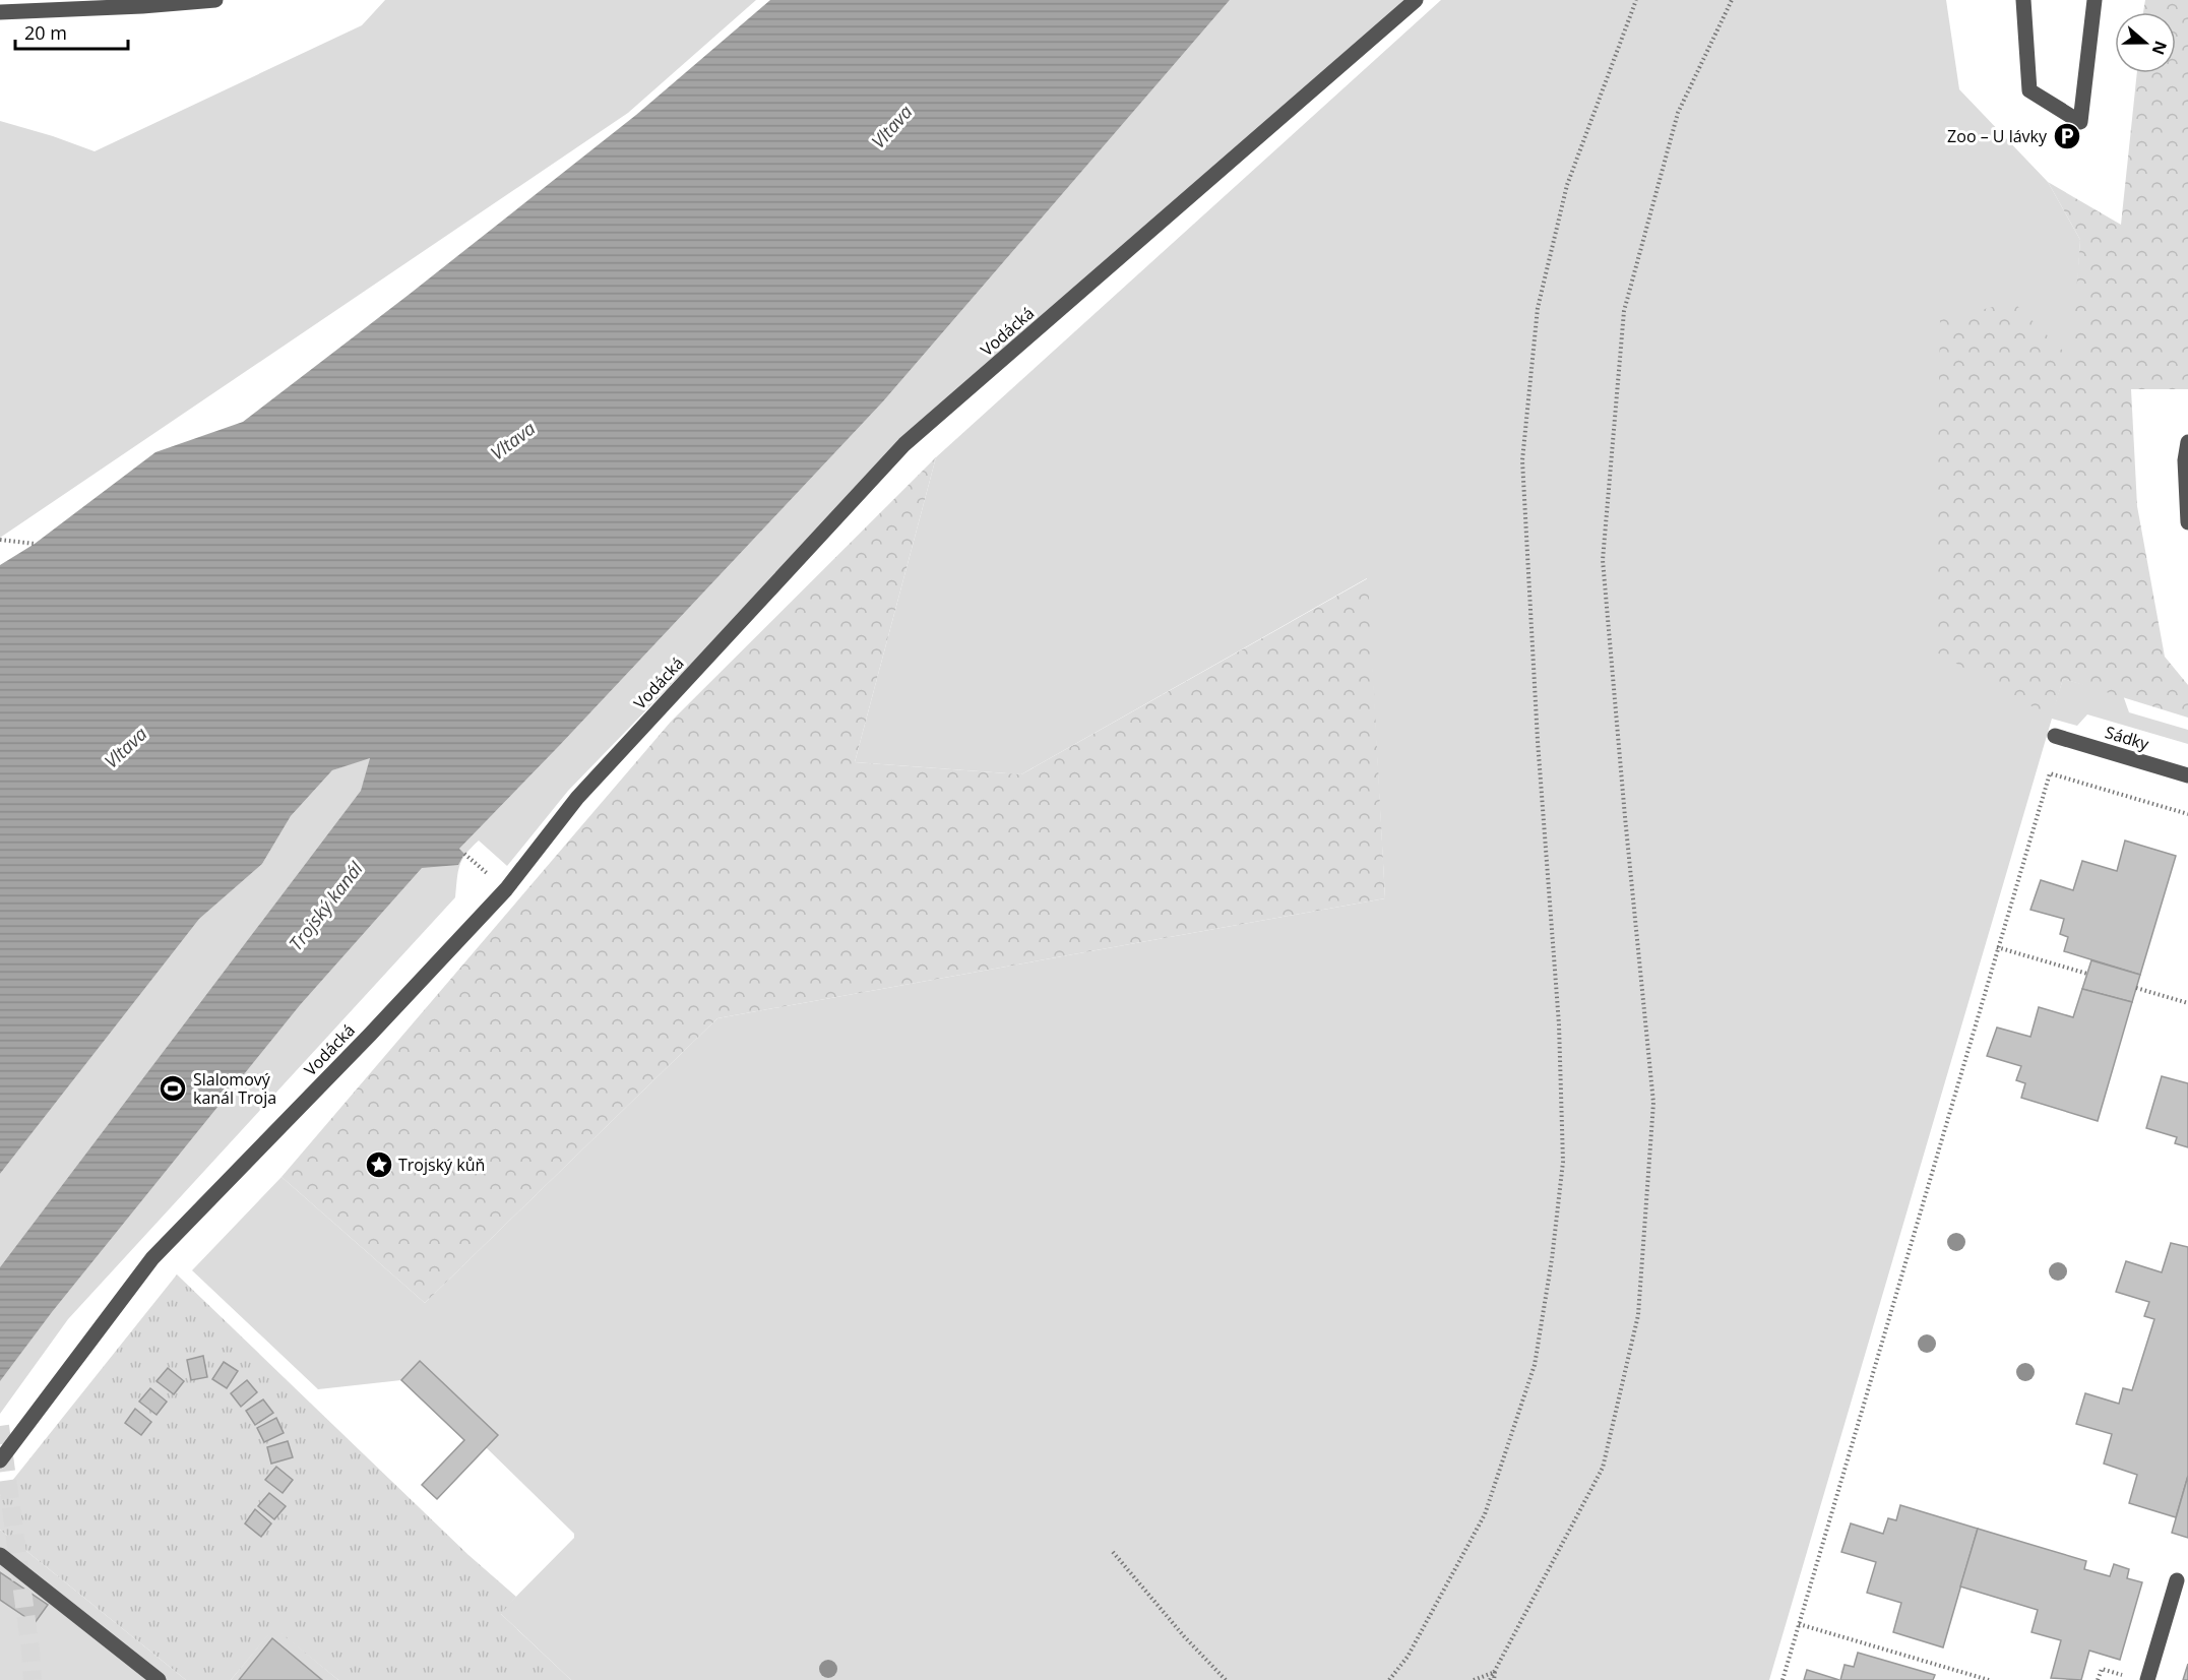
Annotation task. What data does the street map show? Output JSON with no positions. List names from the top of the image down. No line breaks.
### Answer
{"streets":{"street":["Vodácká","Sádky"]},"water":["Vltava","Trojský kanál"],"places":{"parking":["Zoo – U lávky"],"sports":["Slalomový kanál Troja"],"place":["Trojský kůň"]},"scale_bar":"20 m","north":"right"}
